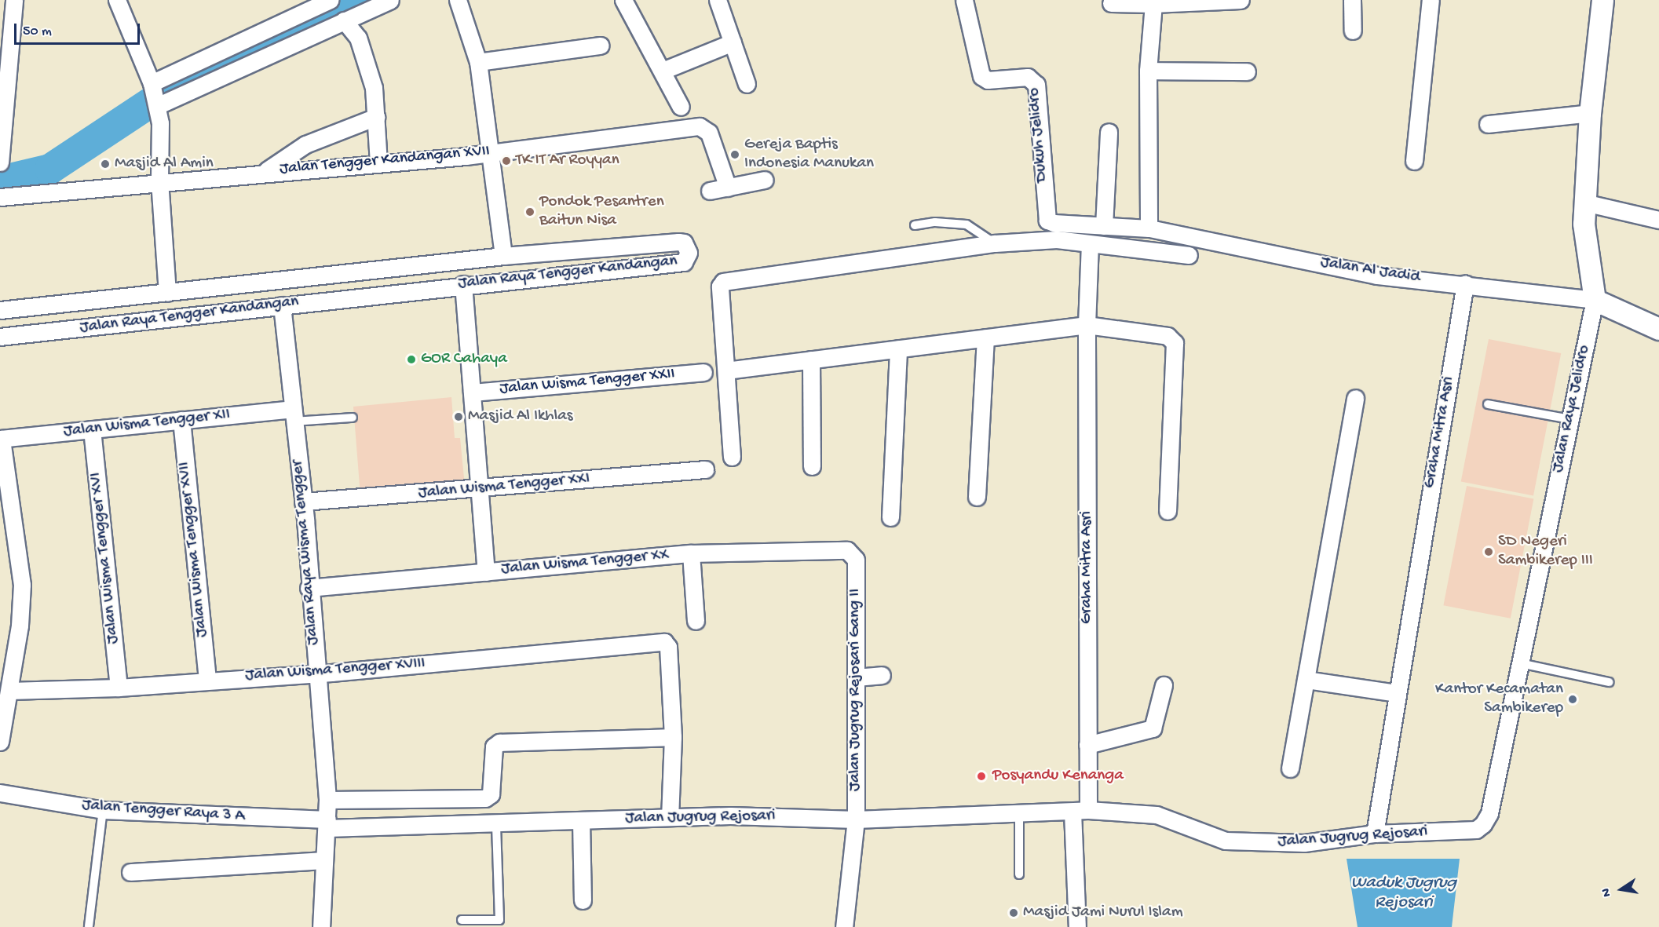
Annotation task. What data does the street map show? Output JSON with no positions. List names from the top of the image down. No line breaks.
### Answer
{"streets":{"street":["Dukuh Jelidro","Jalan Tengger Kandangan XVII","Jalan Al Jadid","Jalan Raya Tengger Kandangan","Jalan Wisma Tengger XXII","Jalan Raya Jelidro","Jalan Wisma Tengger XII","Graha Mitra Asri","Jalan Wisma Tengger XXI","Jalan Wisma Tengger XVII","Jalan Raya Wisma Tengger","Jalan Wisma Tengger XVI","Jalan Wisma Tengger XX","Jalan Wisma Tengger XVIII","Jalan Jugrug Rejosari Gang II","Jalan Tengger Raya 3 A","Jalan Jugrug Rejosari"]},"crossings":[["Dukuh Jelidro","Jalan Al Jadid"],["Jalan Al Jadid","Jalan Raya Jelidro"],["Jalan Al Jadid","Graha Mitra Asri"],["Jalan Raya Tengger Kandangan","Jalan Raya Wisma Tengger"],["Jalan Raya Jelidro","Jalan Jugrug Rejosari"],["Jalan Wisma Tengger XII","Jalan Wisma Tengger XVII"],["Jalan Wisma Tengger XII","Jalan Raya Wisma Tengger"],["Jalan Wisma Tengger XII","Jalan Wisma Tengger XVI"],["Graha Mitra Asri","Jalan Jugrug Rejosari"],["Jalan Wisma Tengger XXI","Jalan Raya Wisma Tengger"],["Jalan Wisma Tengger XVII","Jalan Wisma Tengger XVIII"],["Jalan Raya Wisma Tengger","Jalan Wisma Tengger XX"],["Jalan Raya Wisma Tengger","Jalan Wisma Tengger XVIII"],["Jalan Raya Wisma Tengger","Jalan Tengger Raya 3 A"],["Jalan Raya Wisma Tengger","Jalan Jugrug Rejosari"],["Jalan Wisma Tengger XVI","Jalan Wisma Tengger XVIII"],["Jalan Wisma Tengger XX","Jalan Jugrug Rejosari Gang II"],["Jalan Jugrug Rejosari Gang II","Jalan Jugrug Rejosari"],["Jalan Tengger Raya 3 A","Jalan Jugrug Rejosari"]],"water":["Waduk Jugrug Rejosari"],"places":["Gereja Baptis Indonesia Manukan","TK IT Ar Royyan","Masjid Al Amin","Pondok Pesantren Baitun Nisa","GOR Cahaya","Masjid Al Ikhlas","SD Negeri Sambikerep III","Kantor Kecamatan Sambikerep","Posyandu Kenanga","Masjid Jami Nurul Islam"],"scale_bar":"50 m","north":"left"}
